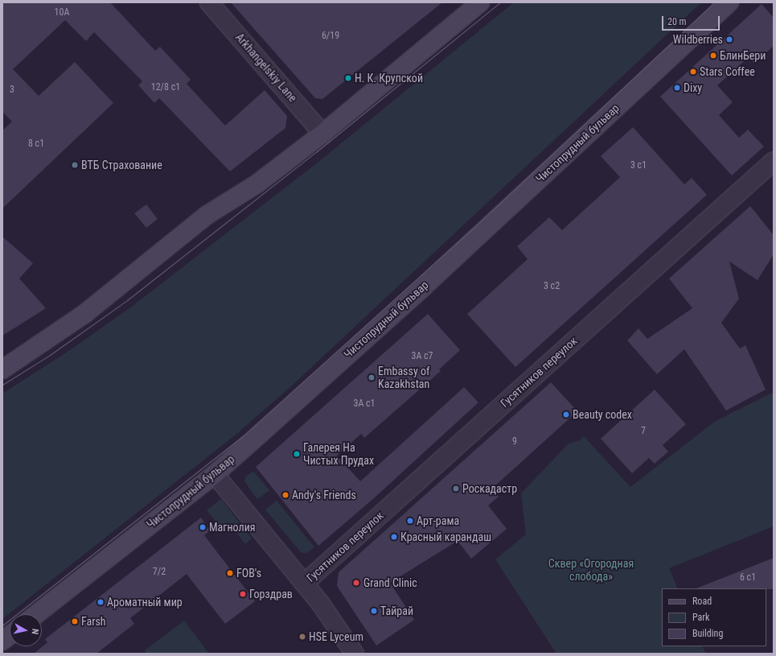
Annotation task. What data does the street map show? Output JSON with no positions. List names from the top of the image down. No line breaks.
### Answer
{"streets":{"main road":["Чистопрудный бульвар"],"street":["Arkhangelskiy Lane","Гусятников переулок"]},"parks":["Сквер «Огородная слобода»"],"places":["Wildberries","БлинБери","Stars Coffee","Н. К. Крупской","Dixy","ВТБ Страхование","Embassy of Kazakhstan","Beauty codex","Галерея На Чистых Прудах","Роскадастр","Andy's Friends","Арт-рама","Магнолия","Красный карандаш","FOB's","Grand Clinic","Горздрав","Ароматный мир","Тайрай","Farsh","HSE Lyceum"],"house_numbers":["10А","6/19","12/8 с1","3","8 с1","3 с1","3 с2","3А с7","3А с1","7","9","7/2","6 с1"],"legend":["Road","Park","Building"],"scale_bar":"20 m","north":"right"}
